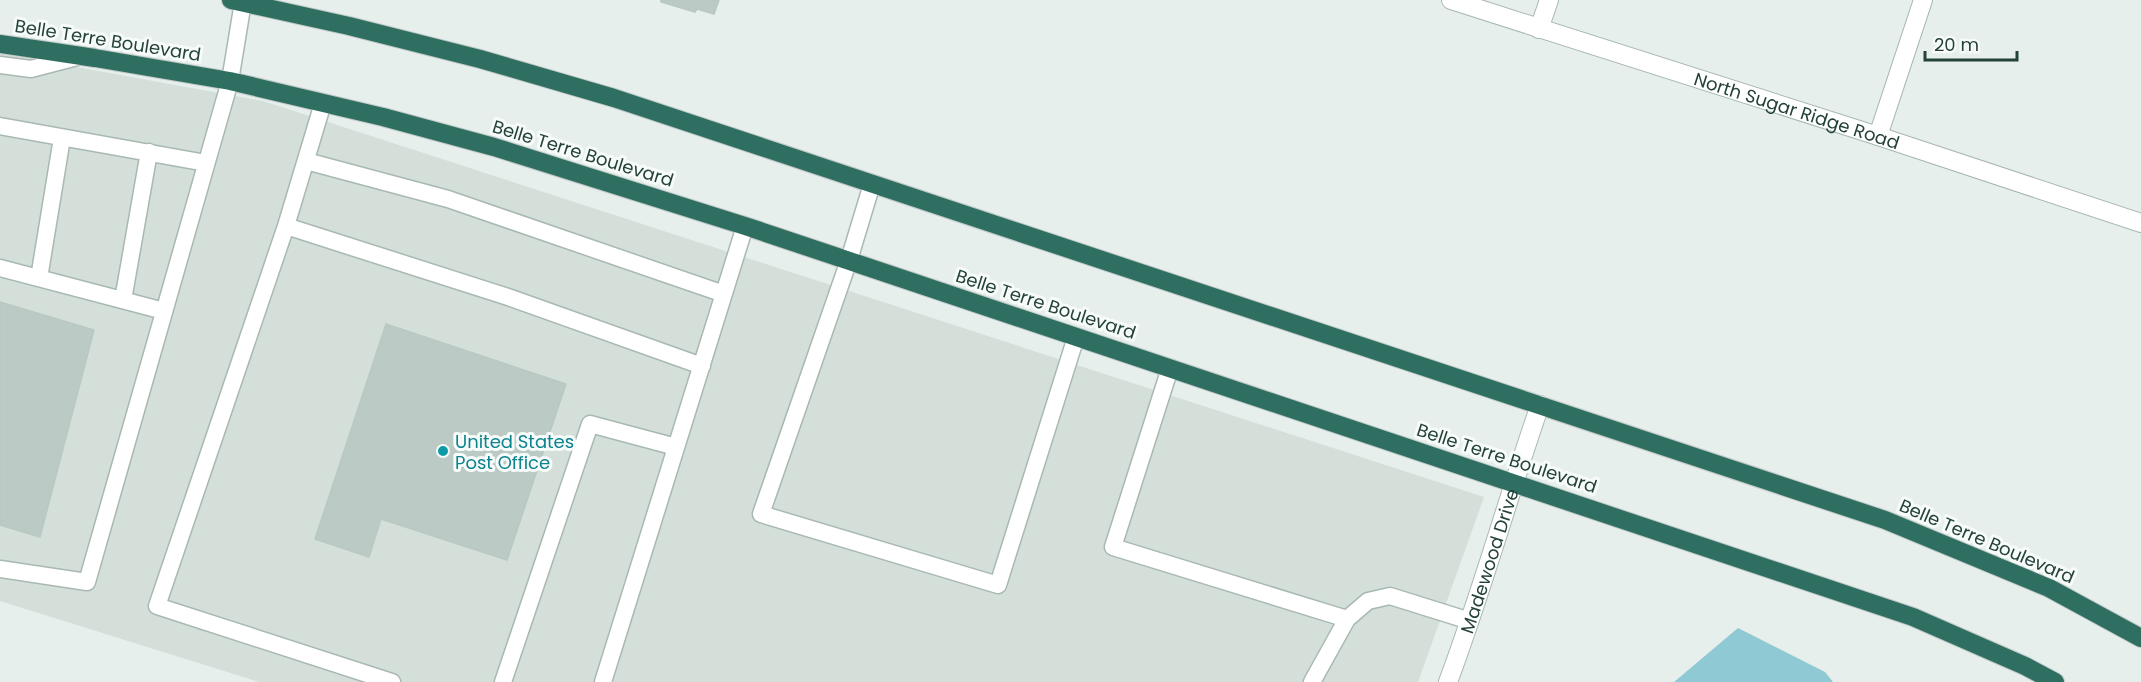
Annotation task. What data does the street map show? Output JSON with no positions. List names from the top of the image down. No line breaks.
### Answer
{"streets":{"highway":["Belle Terre Boulevard"],"street":["North Sugar Ridge Road","Madewood Drive"]},"crossings":[["Belle Terre Boulevard","Madewood Drive"]],"places":["United States Post Office"],"scale_bar":"20 m"}
